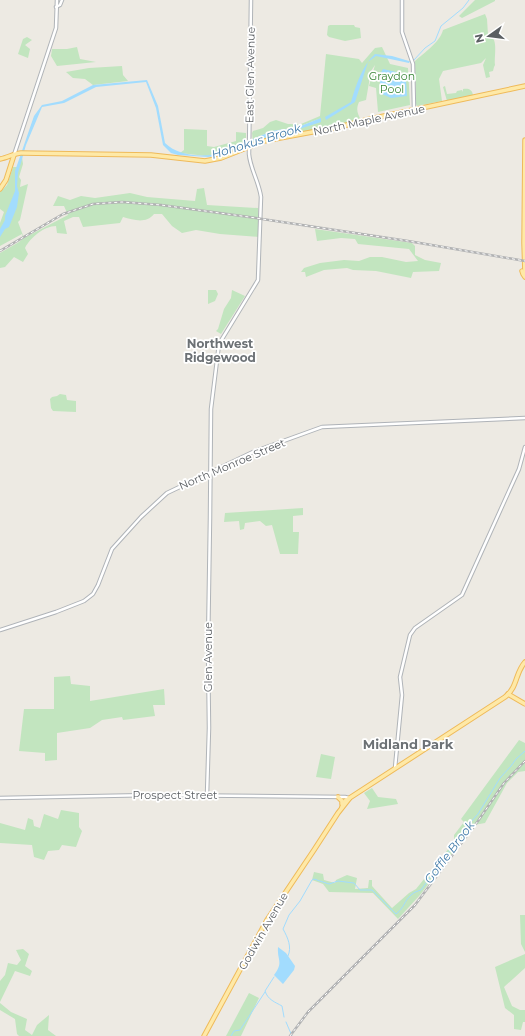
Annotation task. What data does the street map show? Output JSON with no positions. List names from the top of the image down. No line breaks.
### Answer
{"streets":{"main road":["North Maple Avenue","Godwin Avenue"],"street":["East Glen Avenue","North Monroe Street","Glen Avenue","Prospect Street"]},"crossings":[["East Glen Avenue","North Maple Avenue"],["East Glen Avenue","North Monroe Street"],["East Glen Avenue","Glen Avenue"],["North Monroe Street","Glen Avenue"],["Glen Avenue","Prospect Street"],["Prospect Street","Godwin Avenue"]],"districts":["Northwest Ridgewood","Midland Park"],"water":["Hohokus Brook","Goffle Brook"],"parks":["Graydon Pool"],"north":"left"}
